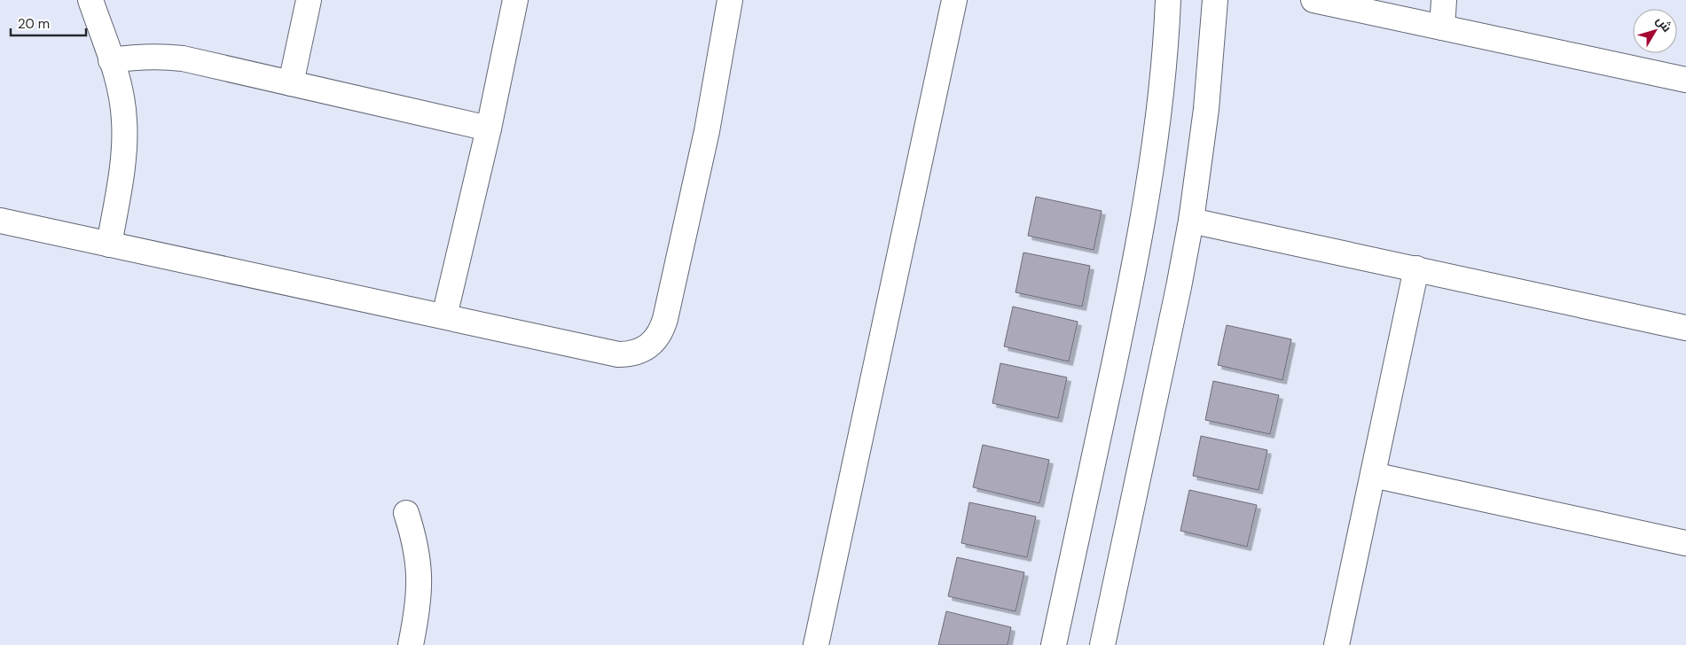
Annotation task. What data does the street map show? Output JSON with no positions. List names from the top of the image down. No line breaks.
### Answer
{"scale_bar":"20 m","north":"top right"}
